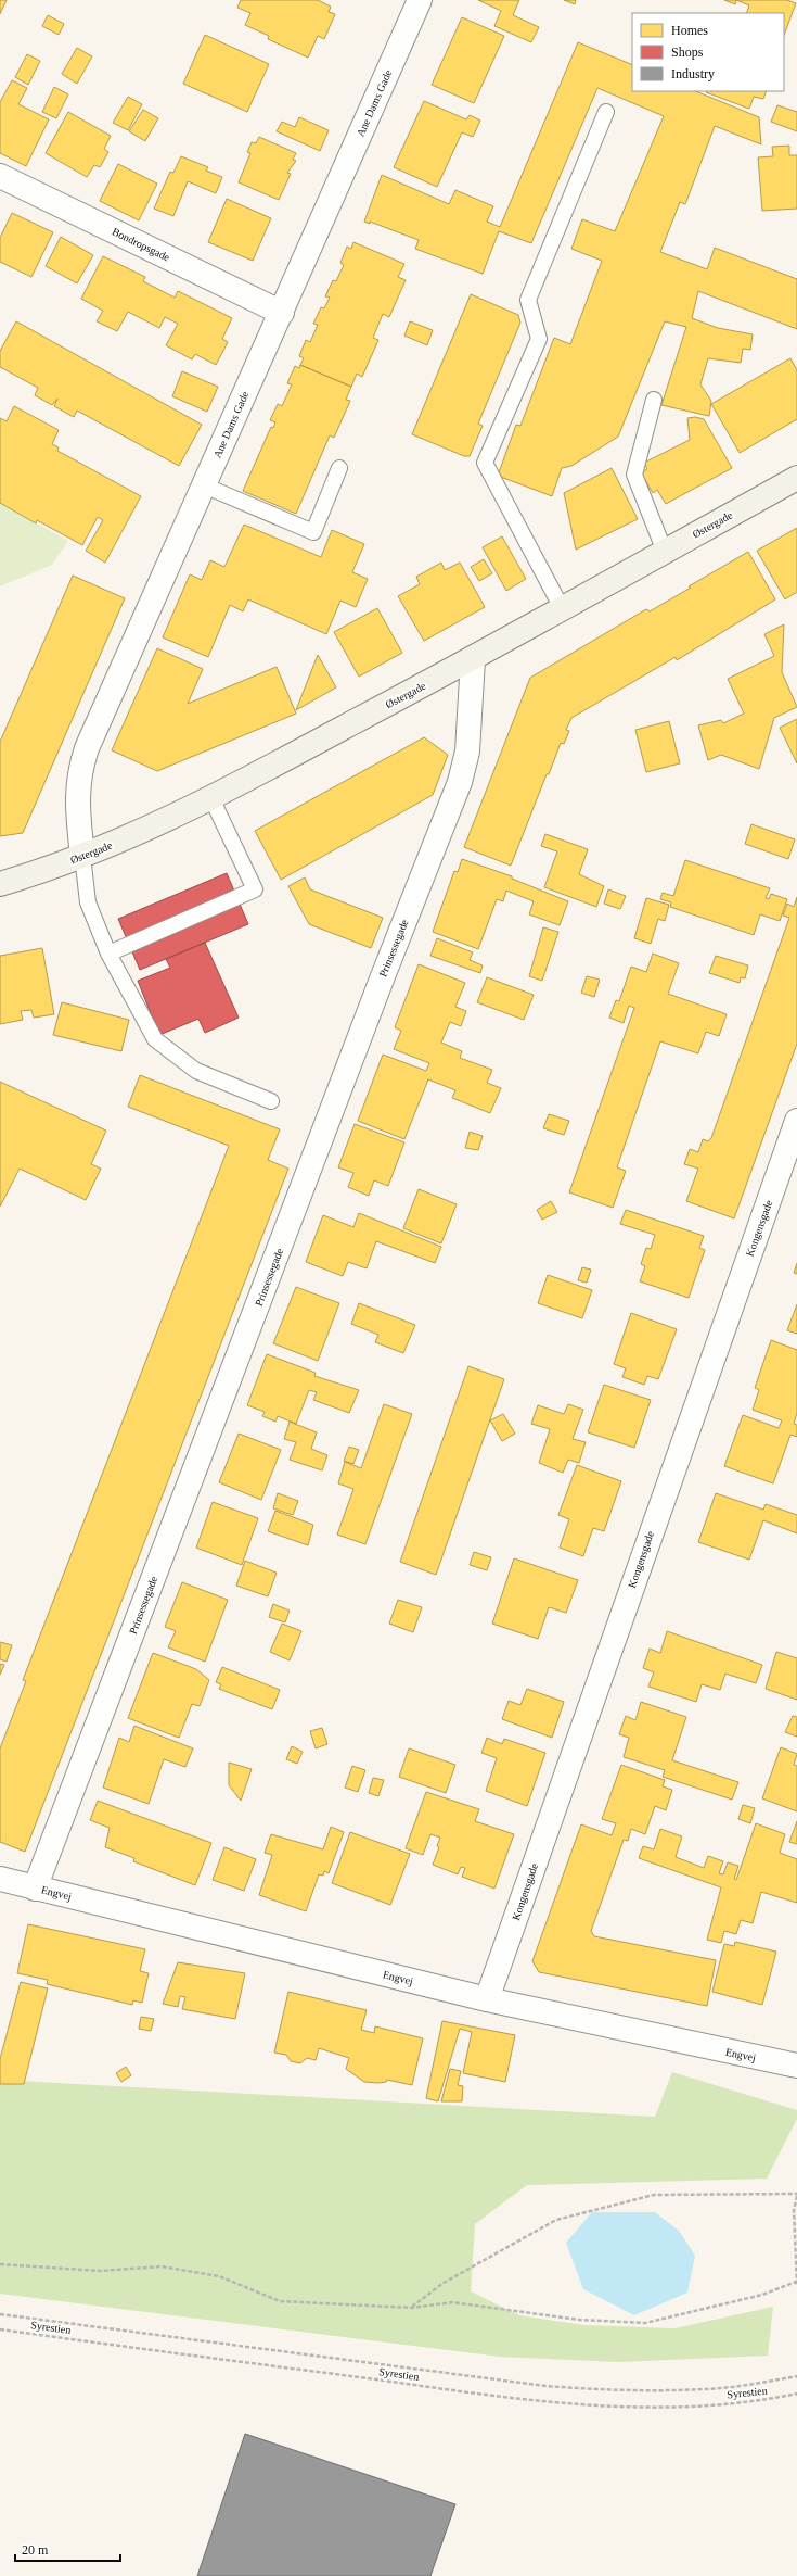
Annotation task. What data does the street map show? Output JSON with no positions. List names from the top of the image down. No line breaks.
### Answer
{"streets":{"main road":["Østergade"],"street":["Ane Dams Gade","Bondropsgade","Prinsessegade","Kongensgade","Engvej"],"path":["Syrestien"]},"crossings":[["Ane Dams Gade","Bondropsgade"],["Ane Dams Gade","Østergade"],["Østergade","Prinsessegade"],["Prinsessegade","Engvej"],["Kongensgade","Engvej"]],"legend":["Homes","Shops","Industry"],"scale_bar":"20 m"}
